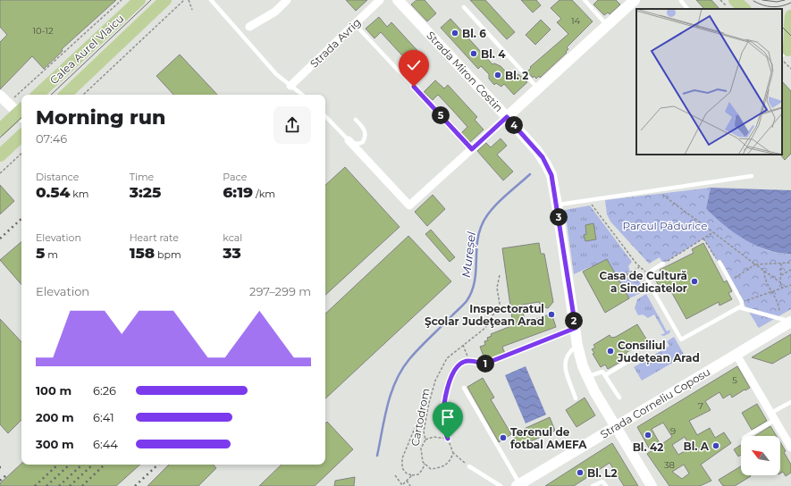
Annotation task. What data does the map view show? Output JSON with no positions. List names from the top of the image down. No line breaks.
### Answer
{"streets":{"main road":["Calea Aurel Vlaicu","Strada Miron Costin","Strada Corneliu Coposu"],"street":["Strada Avrig"],"path":["Cartodrom"]},"crossings":[["Strada Miron Costin","Strada Corneliu Coposu"]],"water":["Mureșel"],"parks":["Parcul Pădurice"],"places":["Bl. 6","Bl. 4","Bl. 2","Casa de Cultură a Sindicatelor","Inspectoratul Şcolar Judeţean Arad","Consiliul Județean Arad","Bl. 42","Terenul de fotbal AMEFA","Bl. A","Bl. L2"],"house_numbers":["14","10-12","5","7","9","38"],"north":"top left","page":{"heading":["Morning run","07:46"],"pins":["5","4","3","2","1"],"stats":[["Distance","0.54 km"],["Time","3:25"],["Pace","6:19 /km"],["Elevation","5 m"],["Heart rate","158 bpm"],["kcal","33"]],"chart":["Elevation","297–299 m"],"list":[{"name":"100 m","note":"6:26"},{"name":"200 m","note":"6:41"},{"name":"300 m","note":"6:44"}]}}
